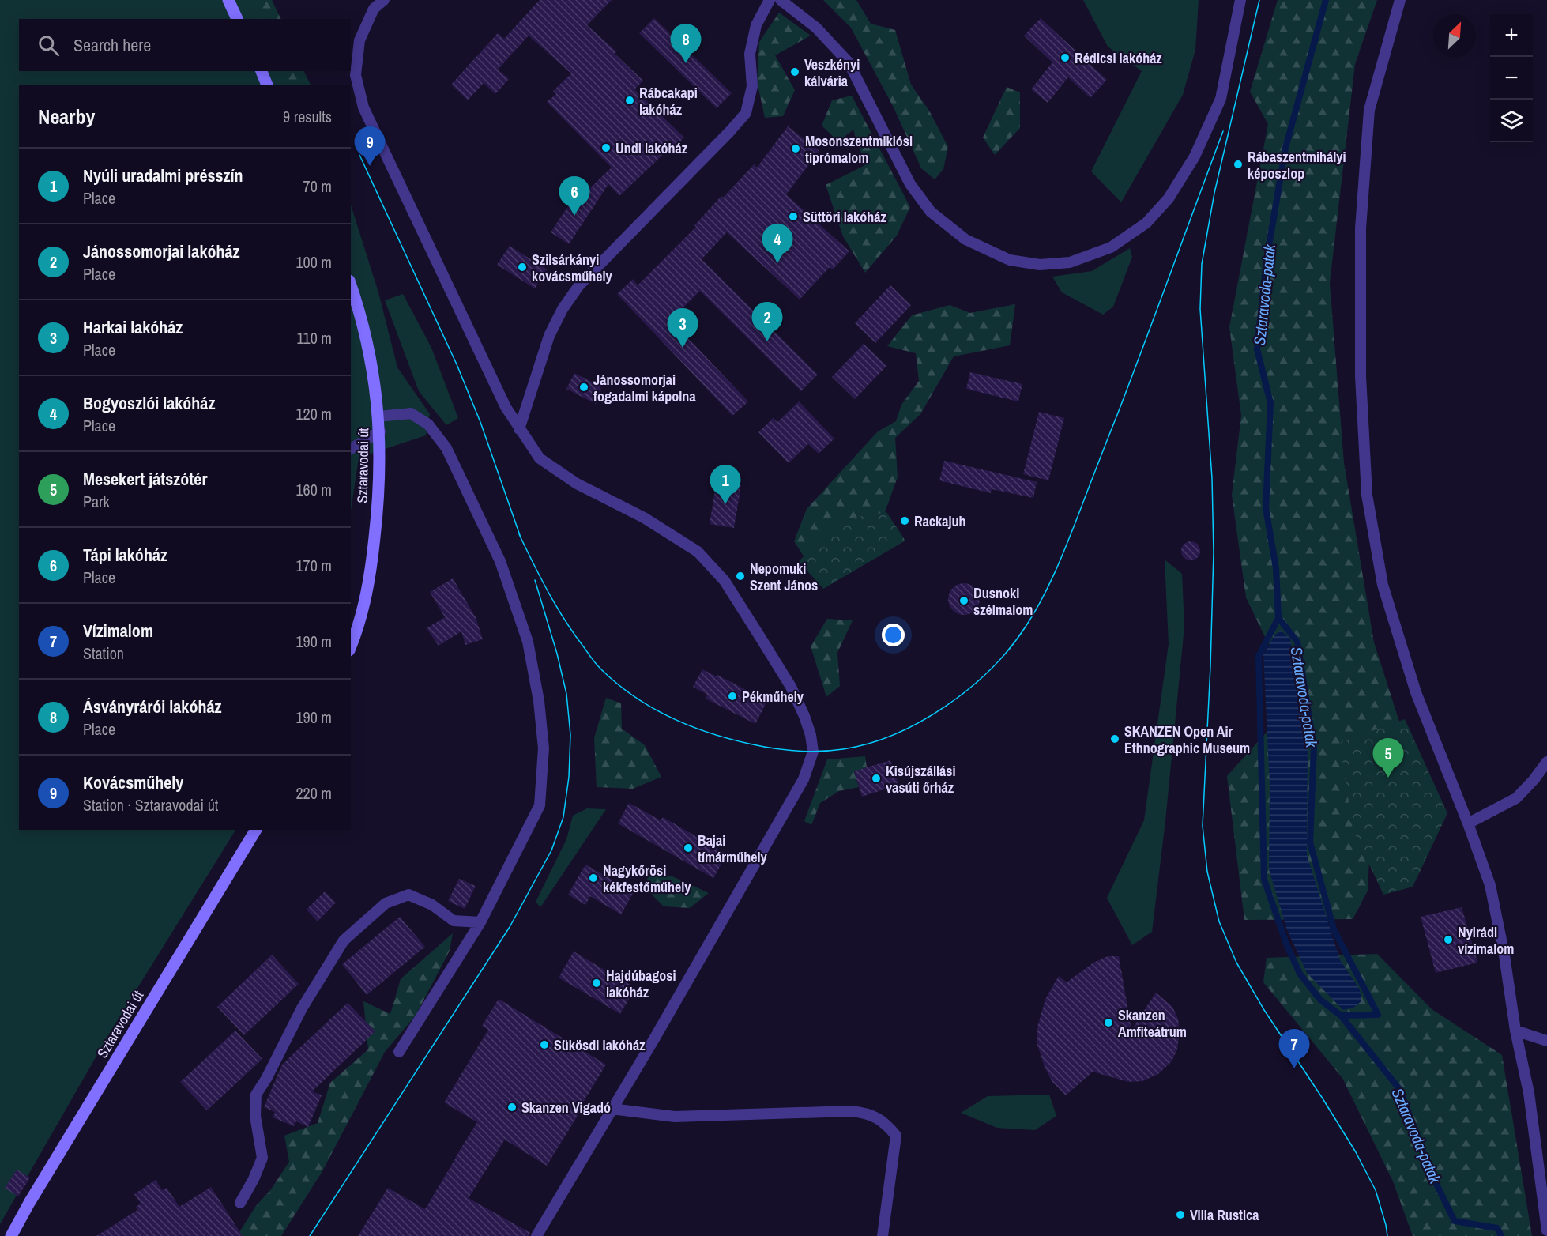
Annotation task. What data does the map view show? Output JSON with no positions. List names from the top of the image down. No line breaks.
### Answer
{"streets":{"street":["Sztaravodai út"]},"water":["Sztaravoda-patak"],"places":["Rédicsi lakóház","Veszkényi kálvária","Rábcakapi lakóház","Undi lakóház","Mosonszentmiklósi tiprómalom","Rábaszentmihályi képoszlop","Süttöri lakóház","Szilsárkányi kovácsműhely","Jánossomorjai fogadalmi kápolna","Rackajuh","Nepomuki Szent János","Dusnoki szélmalom","Pékműhely","SKANZEN Open Air Ethnographic Museum","Kisújszállási vasúti őrház","Bajai tímárműhely","Nagykőrösi kékfestőműhely","Nyirádi vízimalom","Hajdúbagosi lakóház","Skanzen Amfiteátrum","Sükösdi lakóház","Skanzen Vigadó","Villa Rustica"],"north":"top right","page":{"map_buttons":["+","−"],"search":"Search here","pins":["8","9","6","4","2","3","1","5","7"],"heading":["Nearby","9 results"],"list":[{"mark":"1","name":"Nyúli uradalmi présszín","note":"Place","value":"70 m"},{"mark":"2","name":"Jánossomorjai lakóház","note":"Place","value":"100 m"},{"mark":"3","name":"Harkai lakóház","note":"Place","value":"110 m"},{"mark":"4","name":"Bogyoszlói lakóház","note":"Place","value":"120 m"},{"mark":"5","name":"Mesekert játszótér","note":"Park","value":"160 m"},{"mark":"6","name":"Tápi lakóház","note":"Place","value":"170 m"},{"mark":"7","name":"Vízimalom","note":"Station","value":"190 m"},{"mark":"8","name":"Ásványrárói lakóház","note":"Place","value":"190 m"},{"mark":"9","name":"Kovácsműhely","note":"Station · Sztaravodai út","value":"220 m"}]}}
